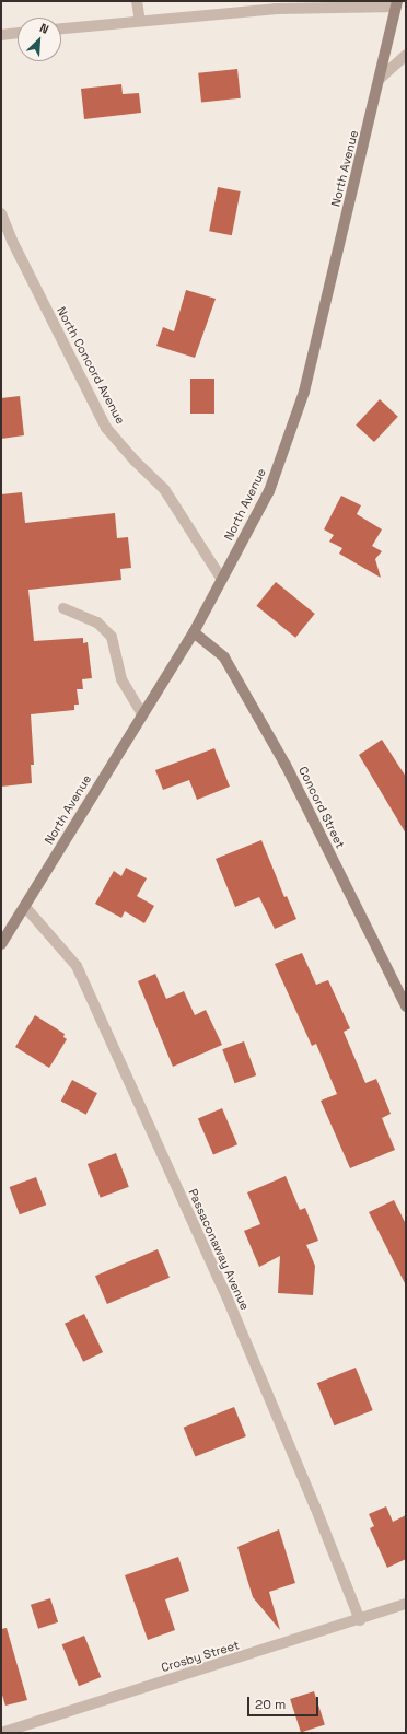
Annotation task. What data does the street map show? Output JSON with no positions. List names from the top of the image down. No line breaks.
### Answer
{"streets":{"main road":["North Avenue","Concord Street"],"street":["North Concord Avenue","Passaconaway Avenue","Crosby Street"]},"crossings":[["North Avenue","North Concord Avenue"],["North Avenue","Concord Street"],["North Avenue","Passaconaway Avenue"],["Passaconaway Avenue","Crosby Street"]],"scale_bar":"20 m","north":"top right"}
